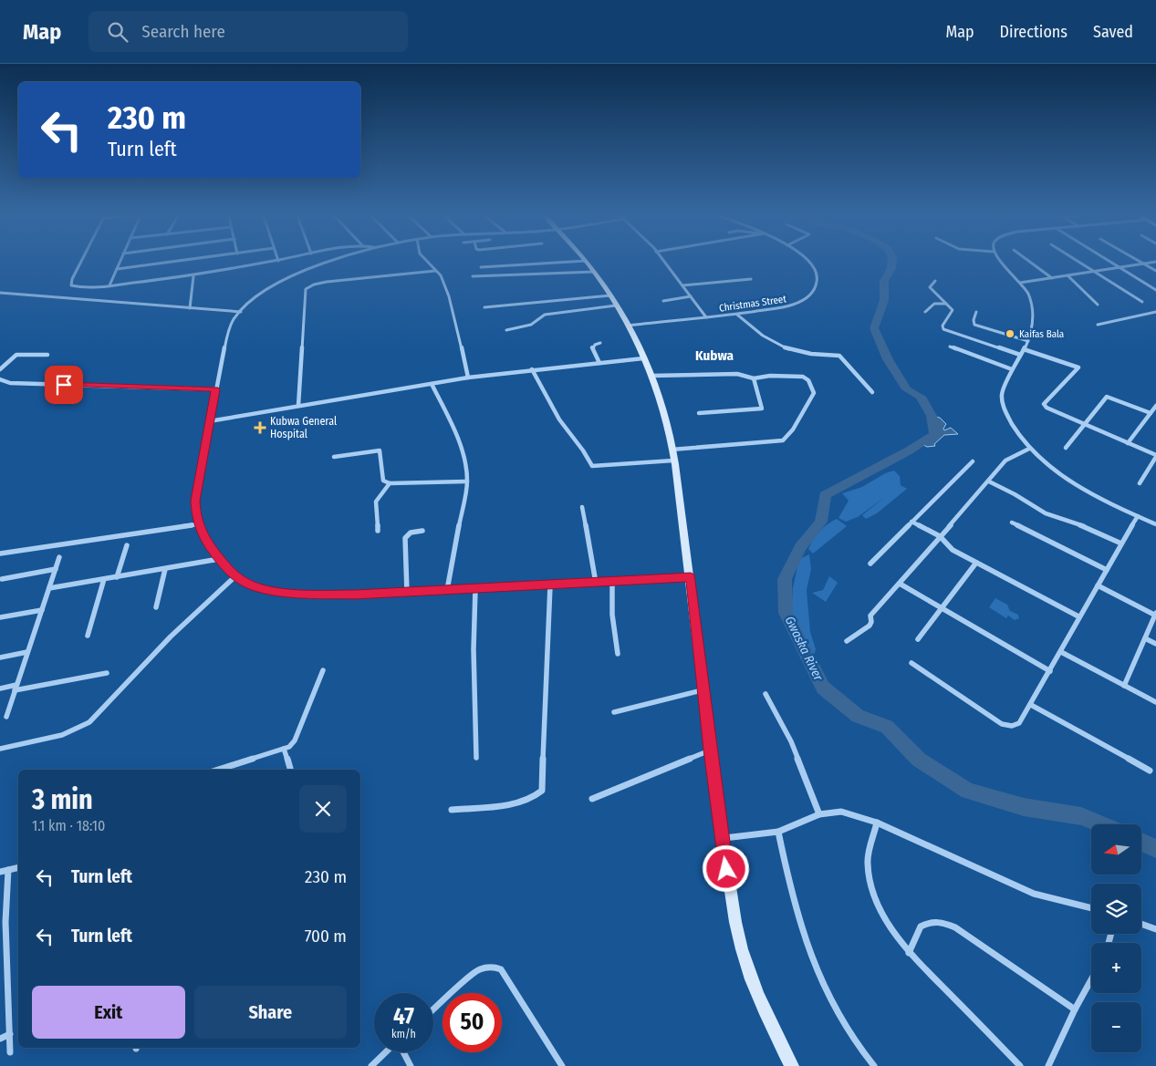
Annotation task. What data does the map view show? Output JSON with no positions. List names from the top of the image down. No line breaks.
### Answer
{"streets":{"street":["Christmas Street"]},"districts":["Kubwa"],"water":["Gwaska River"],"places":{"other":["Kaifas Bala"],"health":["Kubwa General Hospital"]},"north":"left","page":{"header":"Map","search":"Search here","nav":["Map","Directions","Saved"],"turn":["230 m","Turn left"],"heading":["3 min","1.1 km · 18:10"],"map_buttons":["+","−"],"list":[{"name":"Turn left","value":"230 m"},{"name":"Turn left","value":"700 m"}],"buttons":["Exit","Share"],"speed":"47 km/h","limit":"50"}}
